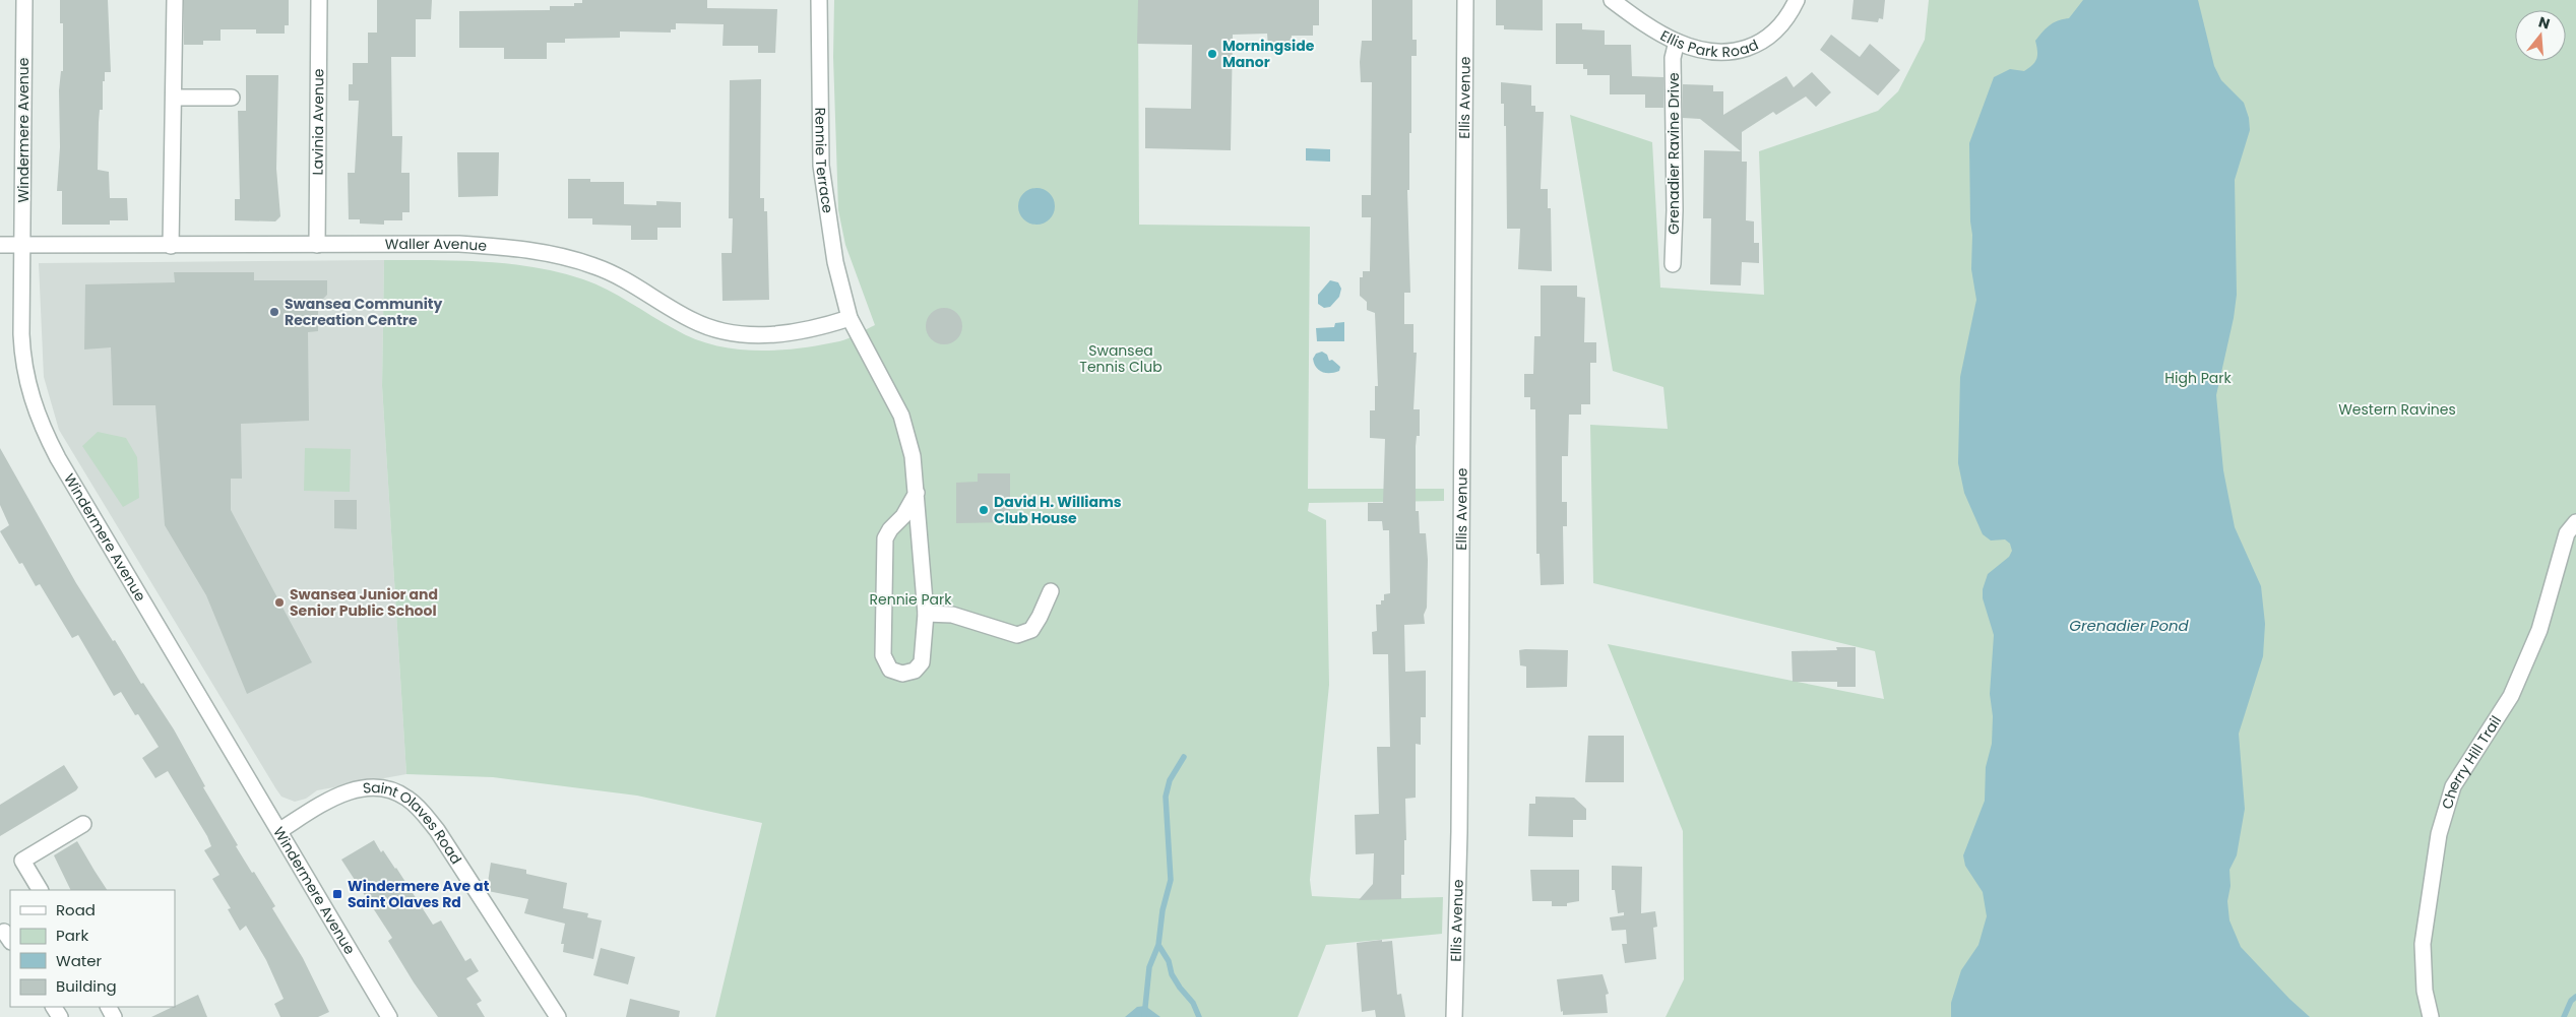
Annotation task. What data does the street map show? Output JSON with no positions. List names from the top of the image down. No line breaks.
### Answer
{"streets":{"street":["Ellis Park Road","Ellis Avenue","Lavinia Avenue","Windermere Avenue","Grenadier Ravine Drive","Rennie Terrace","Waller Avenue","Cherry Hill Trail","Saint Olaves Road"]},"crossings":[["Ellis Park Road","Grenadier Ravine Drive"],["Lavinia Avenue","Waller Avenue"],["Windermere Avenue","Waller Avenue"],["Windermere Avenue","Saint Olaves Road"],["Rennie Terrace","Waller Avenue"]],"water":["Grenadier Pond"],"parks":["Swansea Tennis Club","High Park","Western Ravines","Rennie Park"],"places":{"other":["Morningside Manor","Swansea Community Recreation Centre","David H. Williams Club House","Swansea Junior and Senior Public School"],"transit":["Windermere Ave at Saint Olaves Rd"]},"legend":["Road","Park","Water","Building"],"north":"top"}
